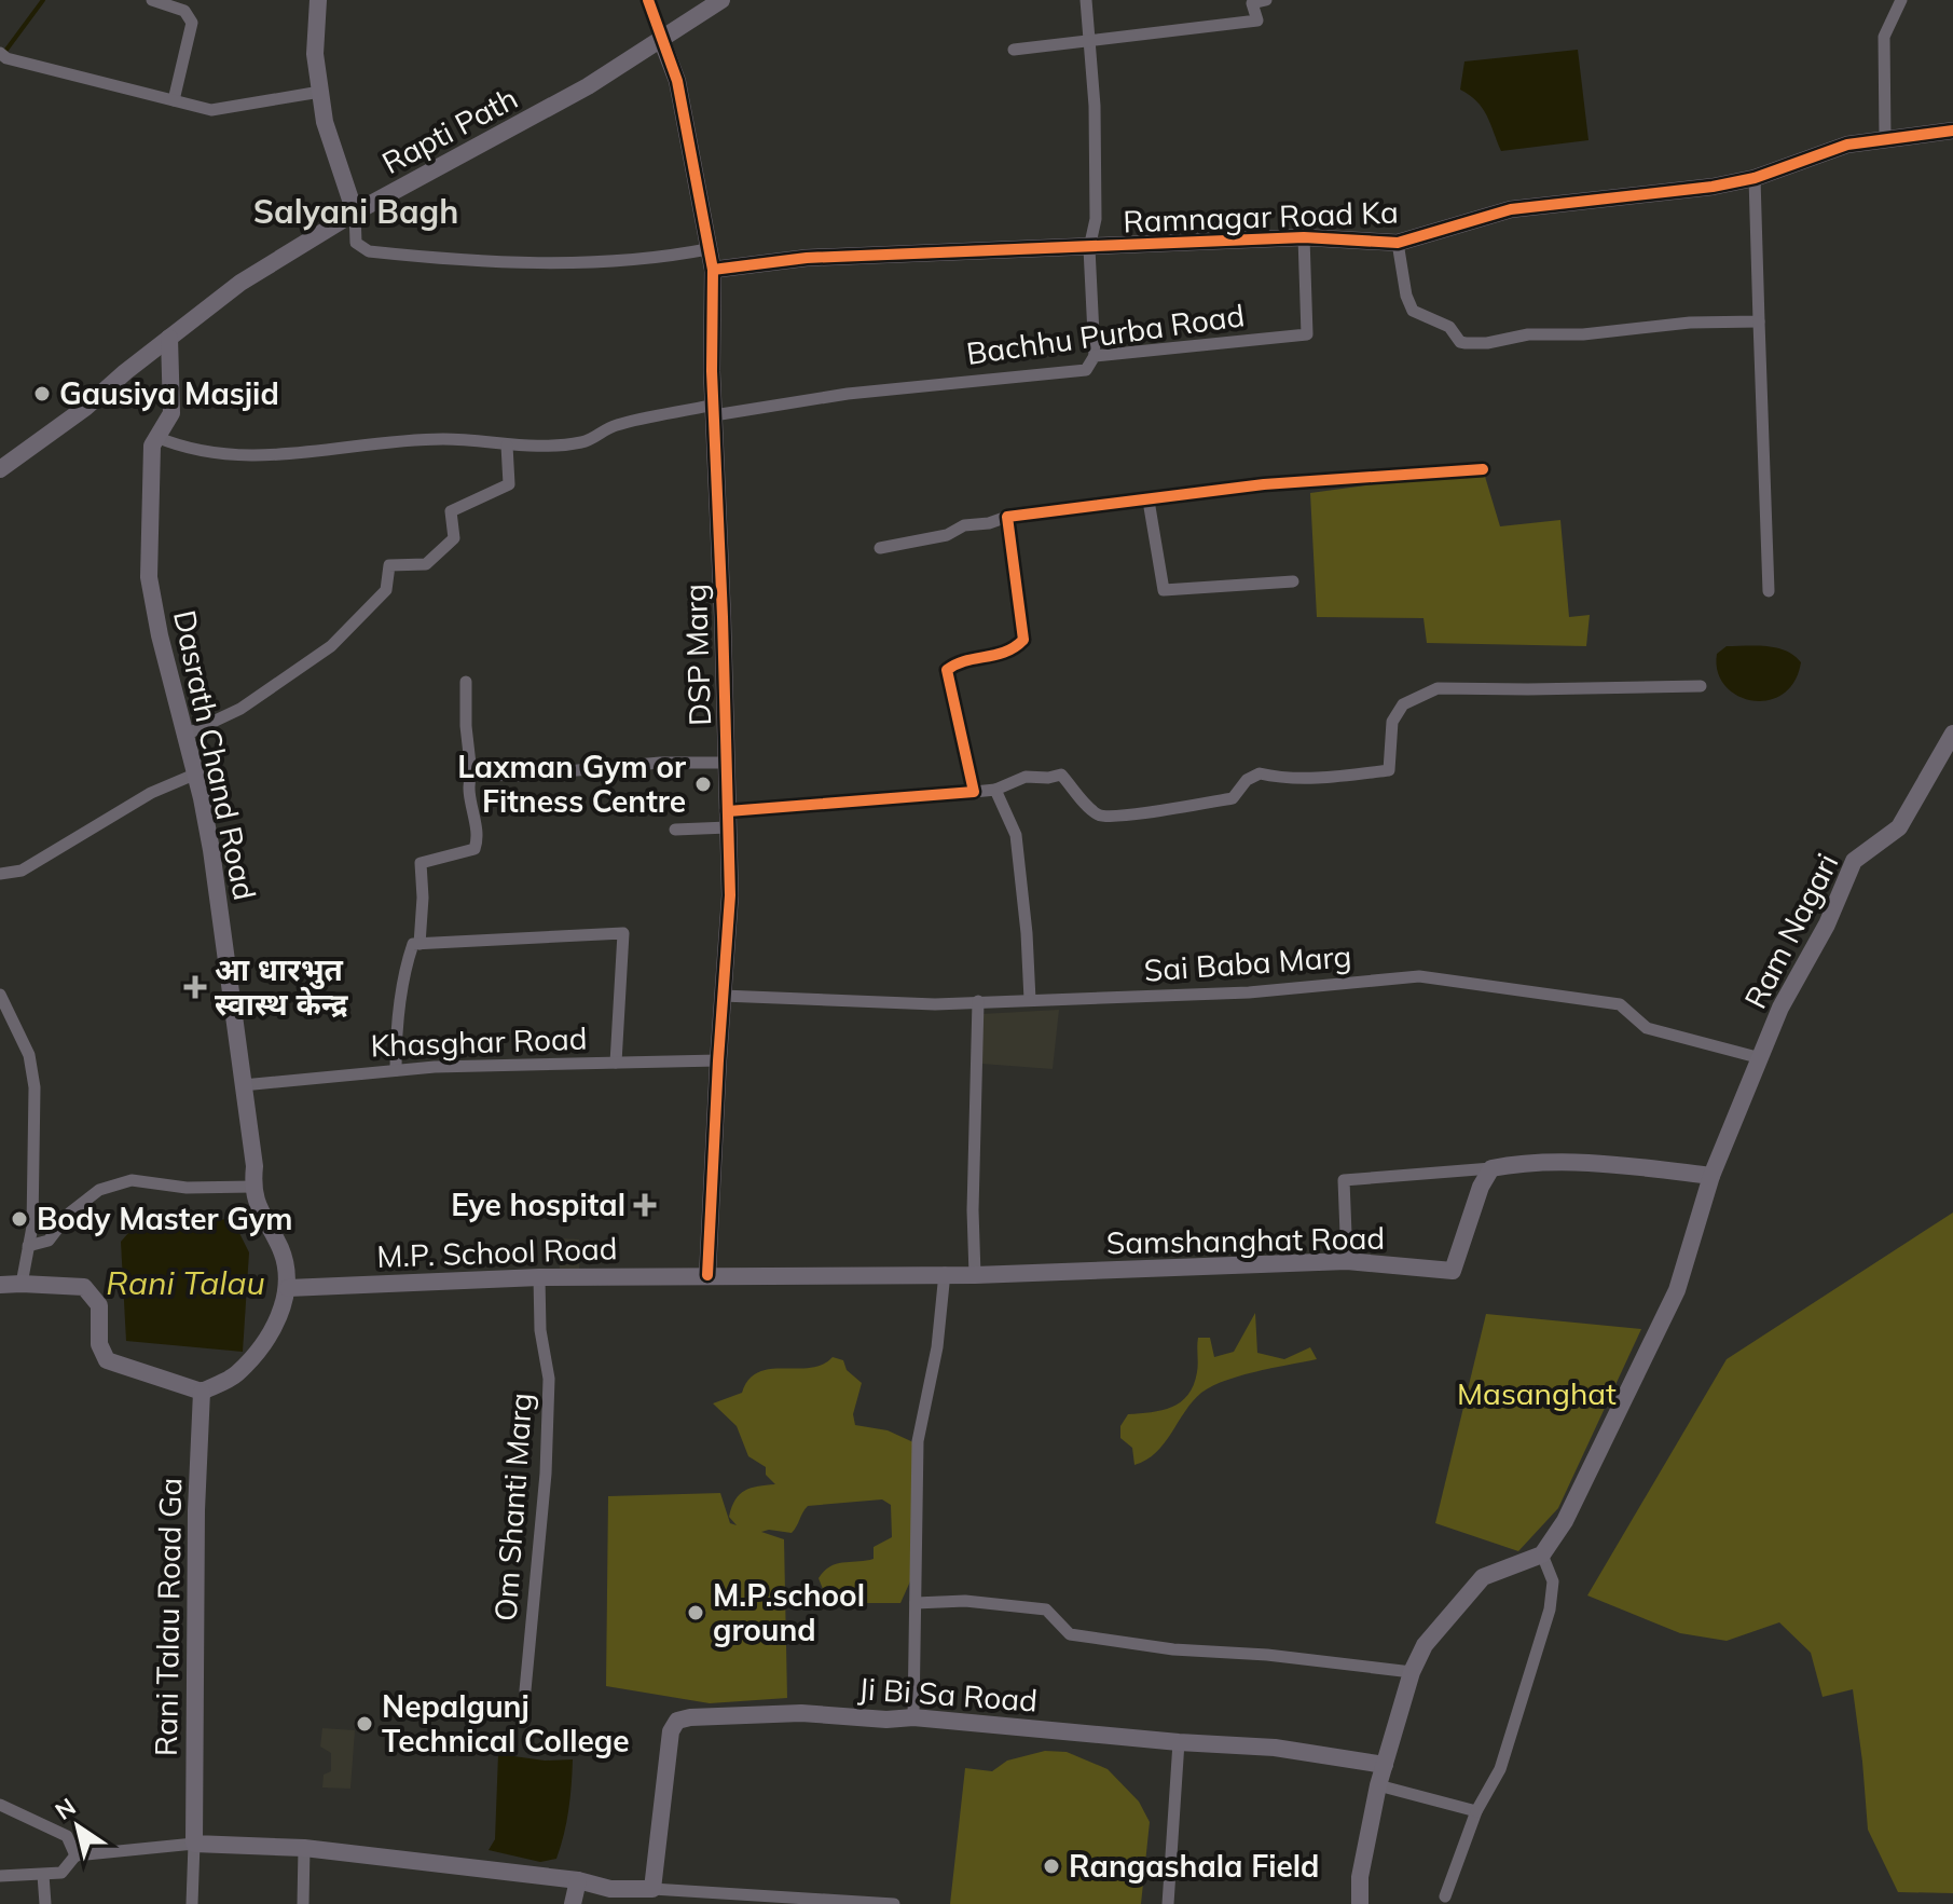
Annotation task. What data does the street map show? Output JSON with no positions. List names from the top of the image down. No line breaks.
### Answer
{"streets":{"street":["Rapti Path","Ramnagar Road Ka","Bachhu Purba Road","DSP Marg","Dasrath Chand Road","Ram Nagari","Sai Baba Marg","Khasghar Road","Samshanghat Road","M.P. School Road","Om Shanti Marg","Rani Talau Road Ga","Ji Bi Sa Road"]},"crossings":[["Rapti Path","DSP Marg"],["Rapti Path","Dasrath Chand Road"],["Ramnagar Road Ka","Bachhu Purba Road"],["Ramnagar Road Ka","DSP Marg"],["Bachhu Purba Road","DSP Marg"],["DSP Marg","Sai Baba Marg"],["DSP Marg","Khasghar Road"],["DSP Marg","Samshanghat Road"],["DSP Marg","M.P. School Road"],["Dasrath Chand Road","Khasghar Road"],["Dasrath Chand Road","M.P. School Road"],["Ram Nagari","Sai Baba Marg"],["Samshanghat Road","M.P. School Road"],["M.P. School Road","Om Shanti Marg"]],"districts":["Salyani Bagh"],"water":["Rani Talau"],"parks":["Masanghat"],"places":{"other":["Gausiya Masjid","Laxman Gym or Fitness Centre","Body Master Gym","M.P.school ground","Nepalgunj Technical College","Rangashala Field"],"health":["आ धारभुत स्वास्थ केन्द्र","Eye hospital"]},"north":"top left"}
